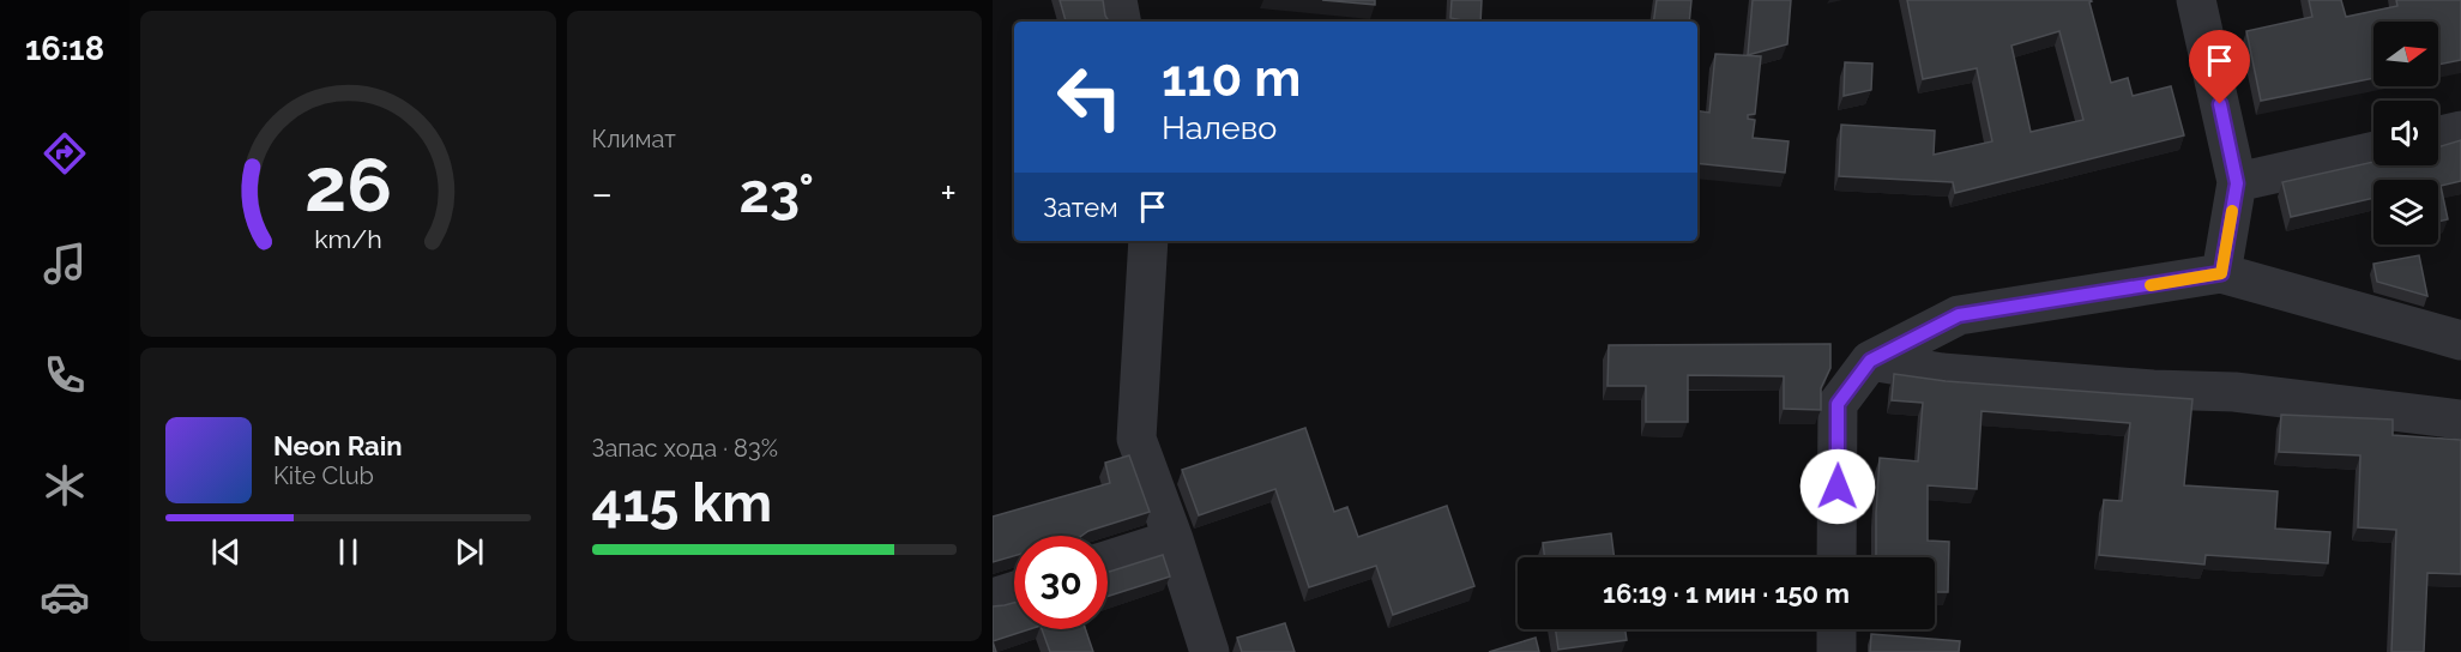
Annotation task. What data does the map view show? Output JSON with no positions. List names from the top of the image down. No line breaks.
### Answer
{"north":"right","page":{"tabs":"16:18","tile":["Климат",["Запас хода · 83%","415 km"]],"turn":["110 m","Налево"],"heat":["−","23°","+"],"then":"Затем","song":["Neon Rain","Kite Club"],"limit":"30","trip":"16:19 · 1 мин · 150 m","gauge":["26","km/h"]}}
